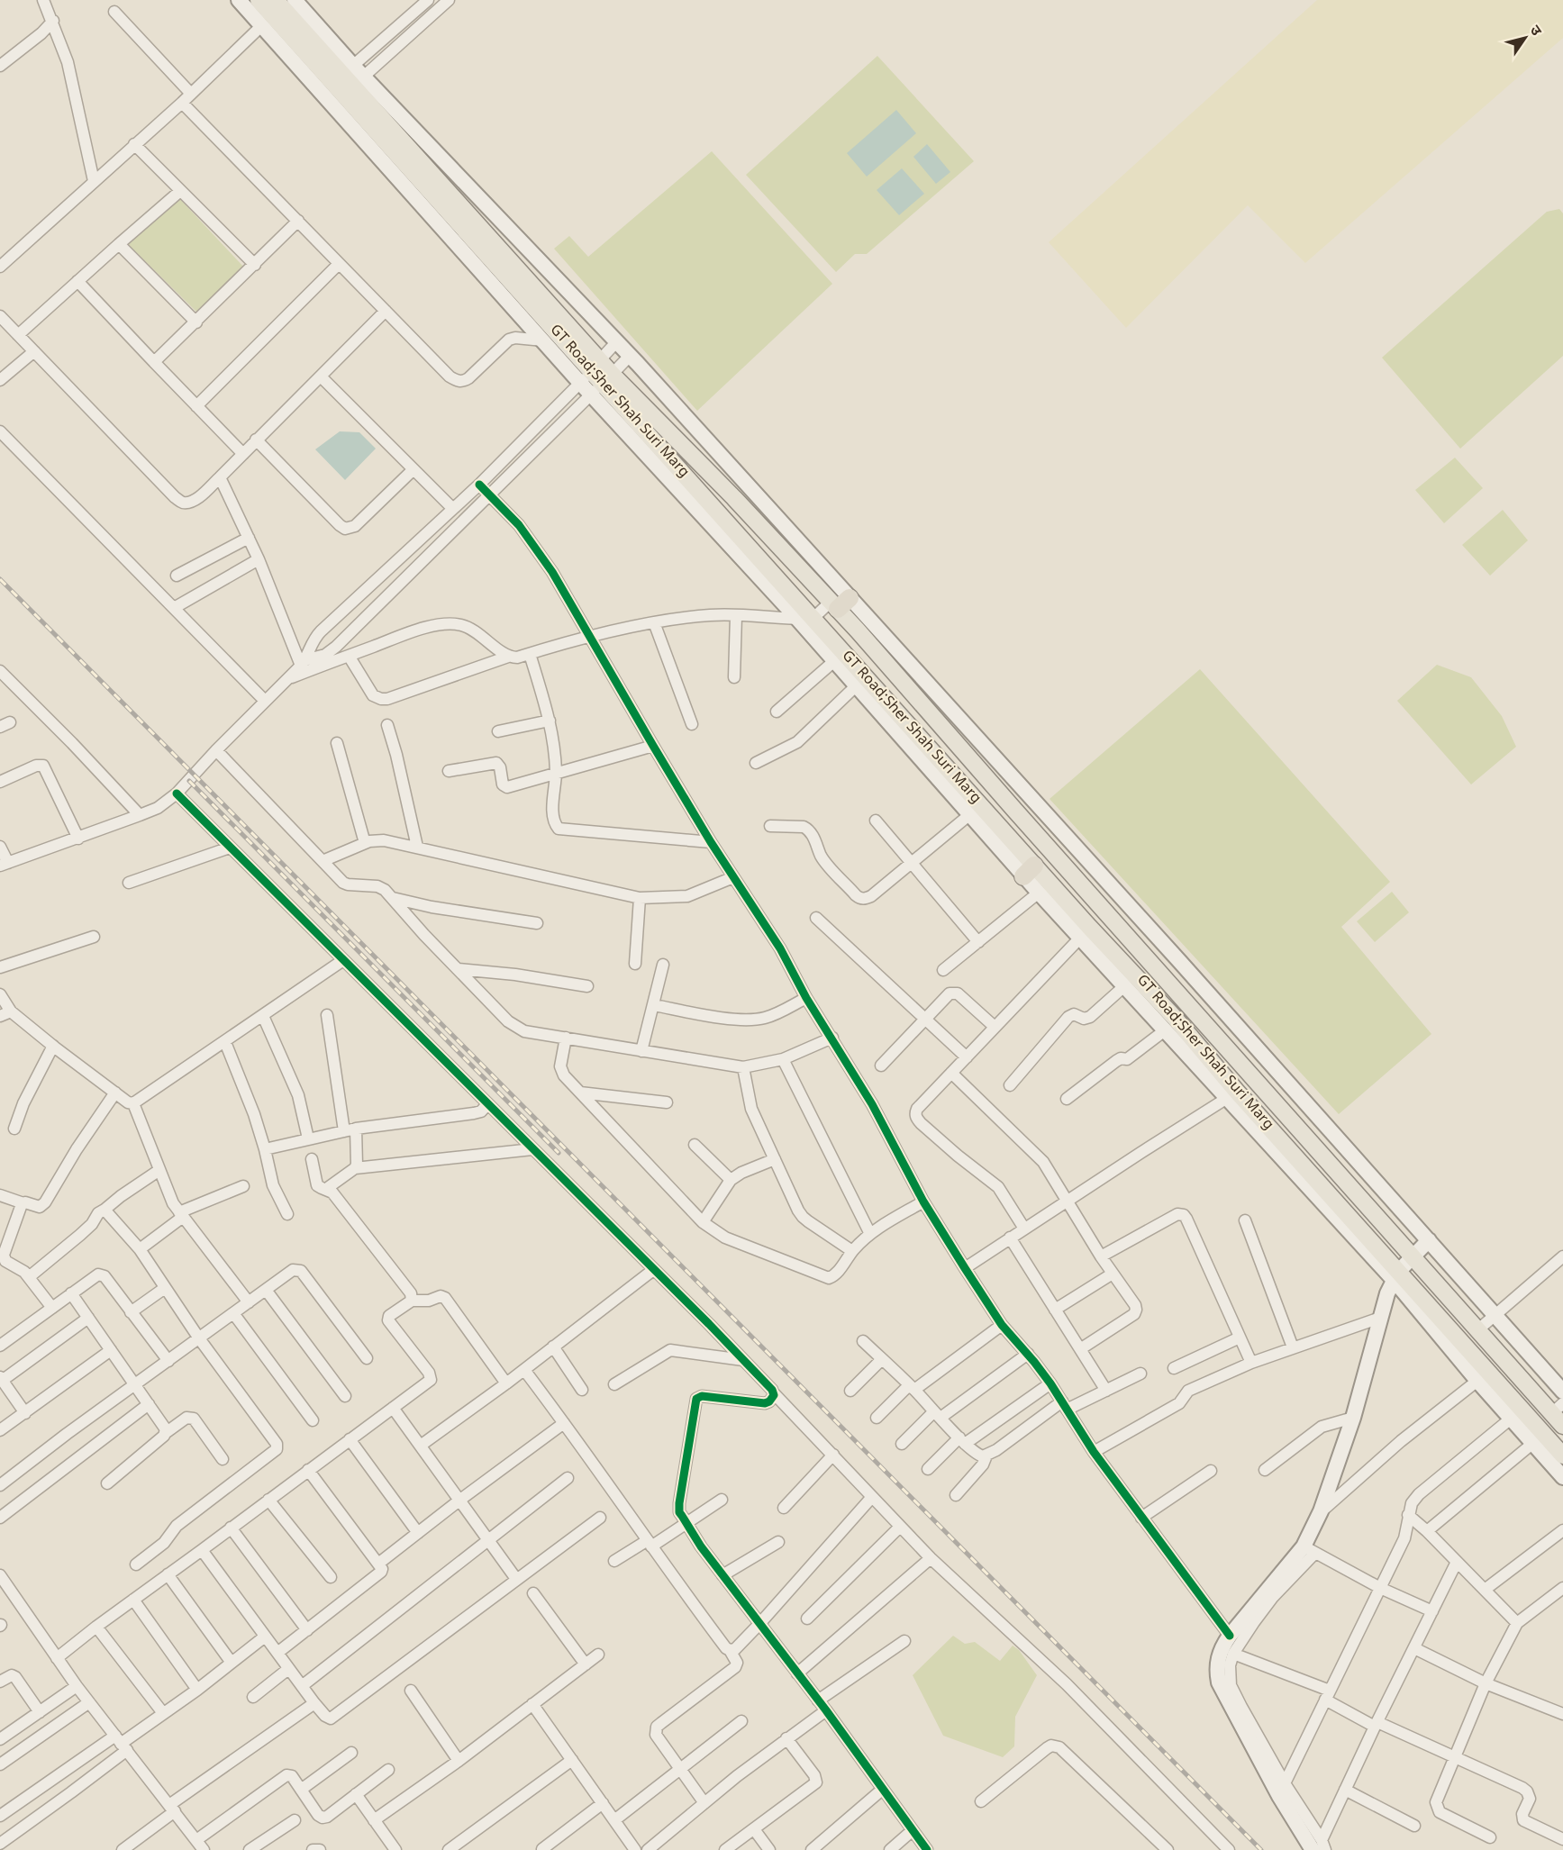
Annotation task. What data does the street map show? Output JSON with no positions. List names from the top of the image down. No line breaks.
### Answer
{"streets":{"main road":["GT Road;Sher Shah Suri Marg"]},"north":"top right"}
